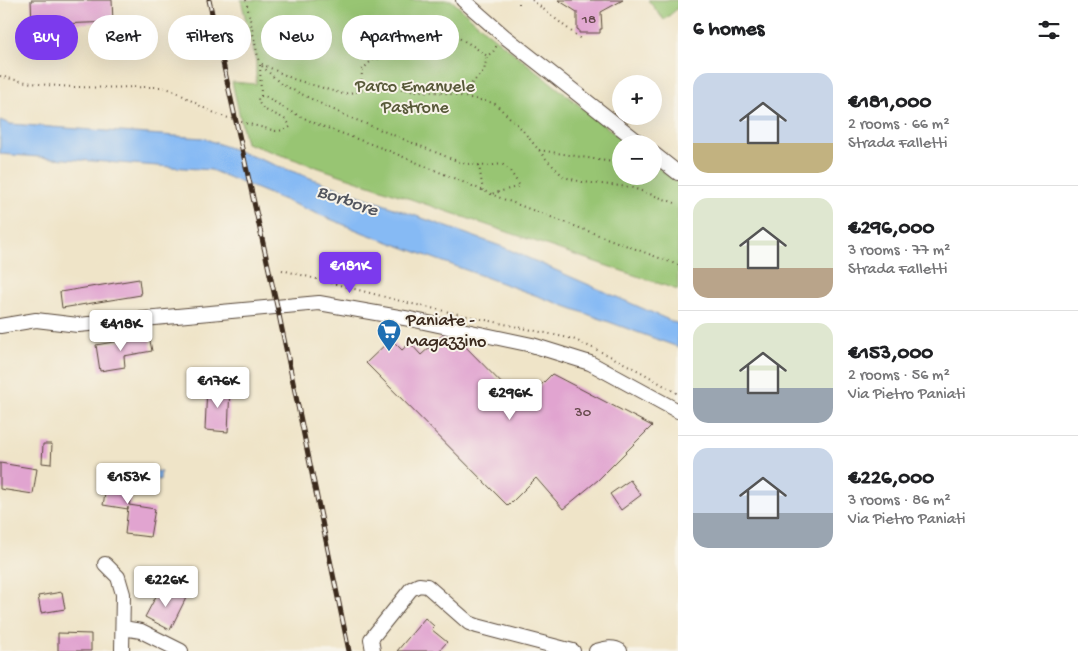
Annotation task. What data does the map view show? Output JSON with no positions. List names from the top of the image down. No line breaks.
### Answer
{"water":["Borbore"],"parks":["Parco Emanuele Pastrone"],"places":{"supermarket":["Paniate - Magazzino"]},"house_numbers":["18","30"],"page":{"heading":"6 homes","chip":["Buy","Rent","Filters","New","Apartment"],"list":[{"name":"€181,000","note":"2 rooms · 66 m² · Strada Falletti"},{"name":"€296,000","note":"3 rooms · 77 m² · Strada Falletti"},{"name":"€153,000","note":"2 rooms · 56 m² · Via Pietro Paniati"},{"name":"€226,000","note":"3 rooms · 86 m² · Via Pietro Paniati"}],"map_buttons":["+","−"],"price":["€181K","€418K","€176K","€296K","€153K","€226K"]}}
